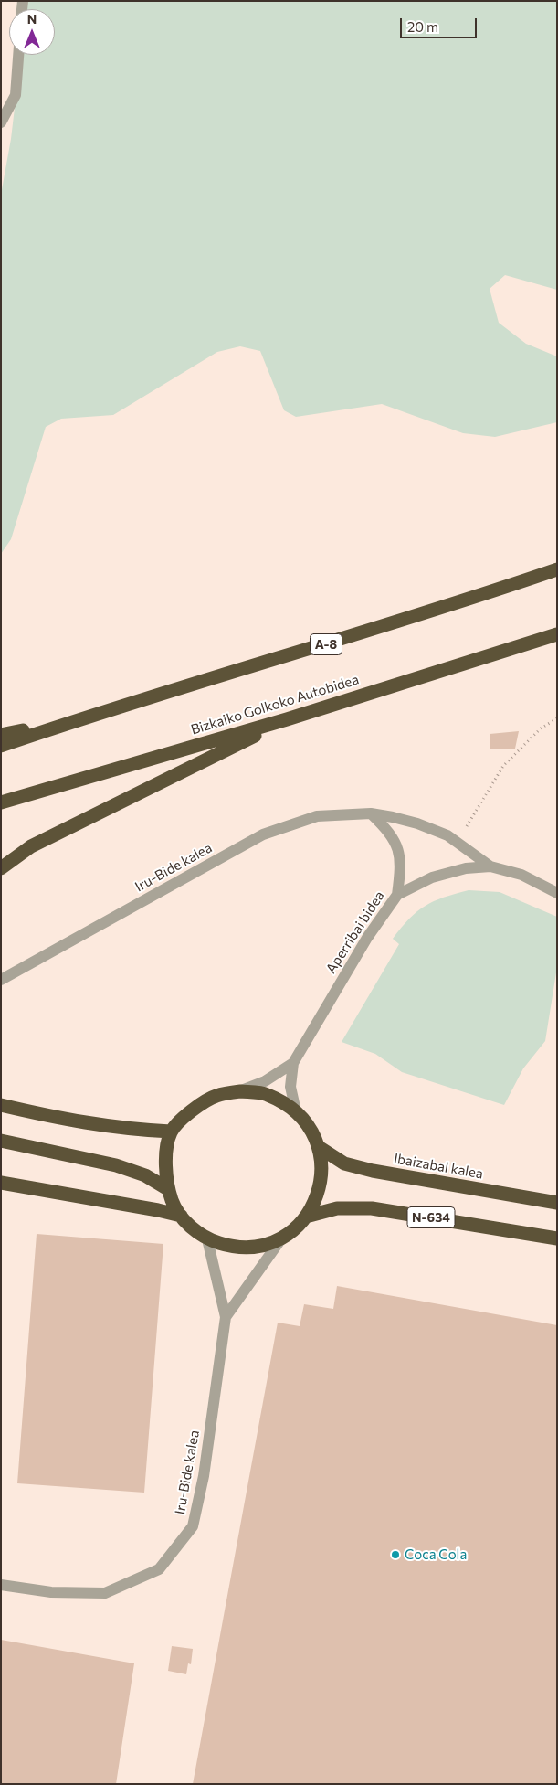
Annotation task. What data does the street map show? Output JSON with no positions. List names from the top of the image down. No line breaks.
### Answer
{"streets":{"highway":["A-8","Bizkaiko Golkoko Autobidea","Ibaizabal kalea","N-634"],"street":["Iru-Bide kalea","Aperribai bidea"]},"crossings":[["Iru-Bide kalea","Aperribai bidea"],["Ibaizabal kalea","N-634"]],"places":["Coca Cola"],"scale_bar":"20 m","north":"top"}
